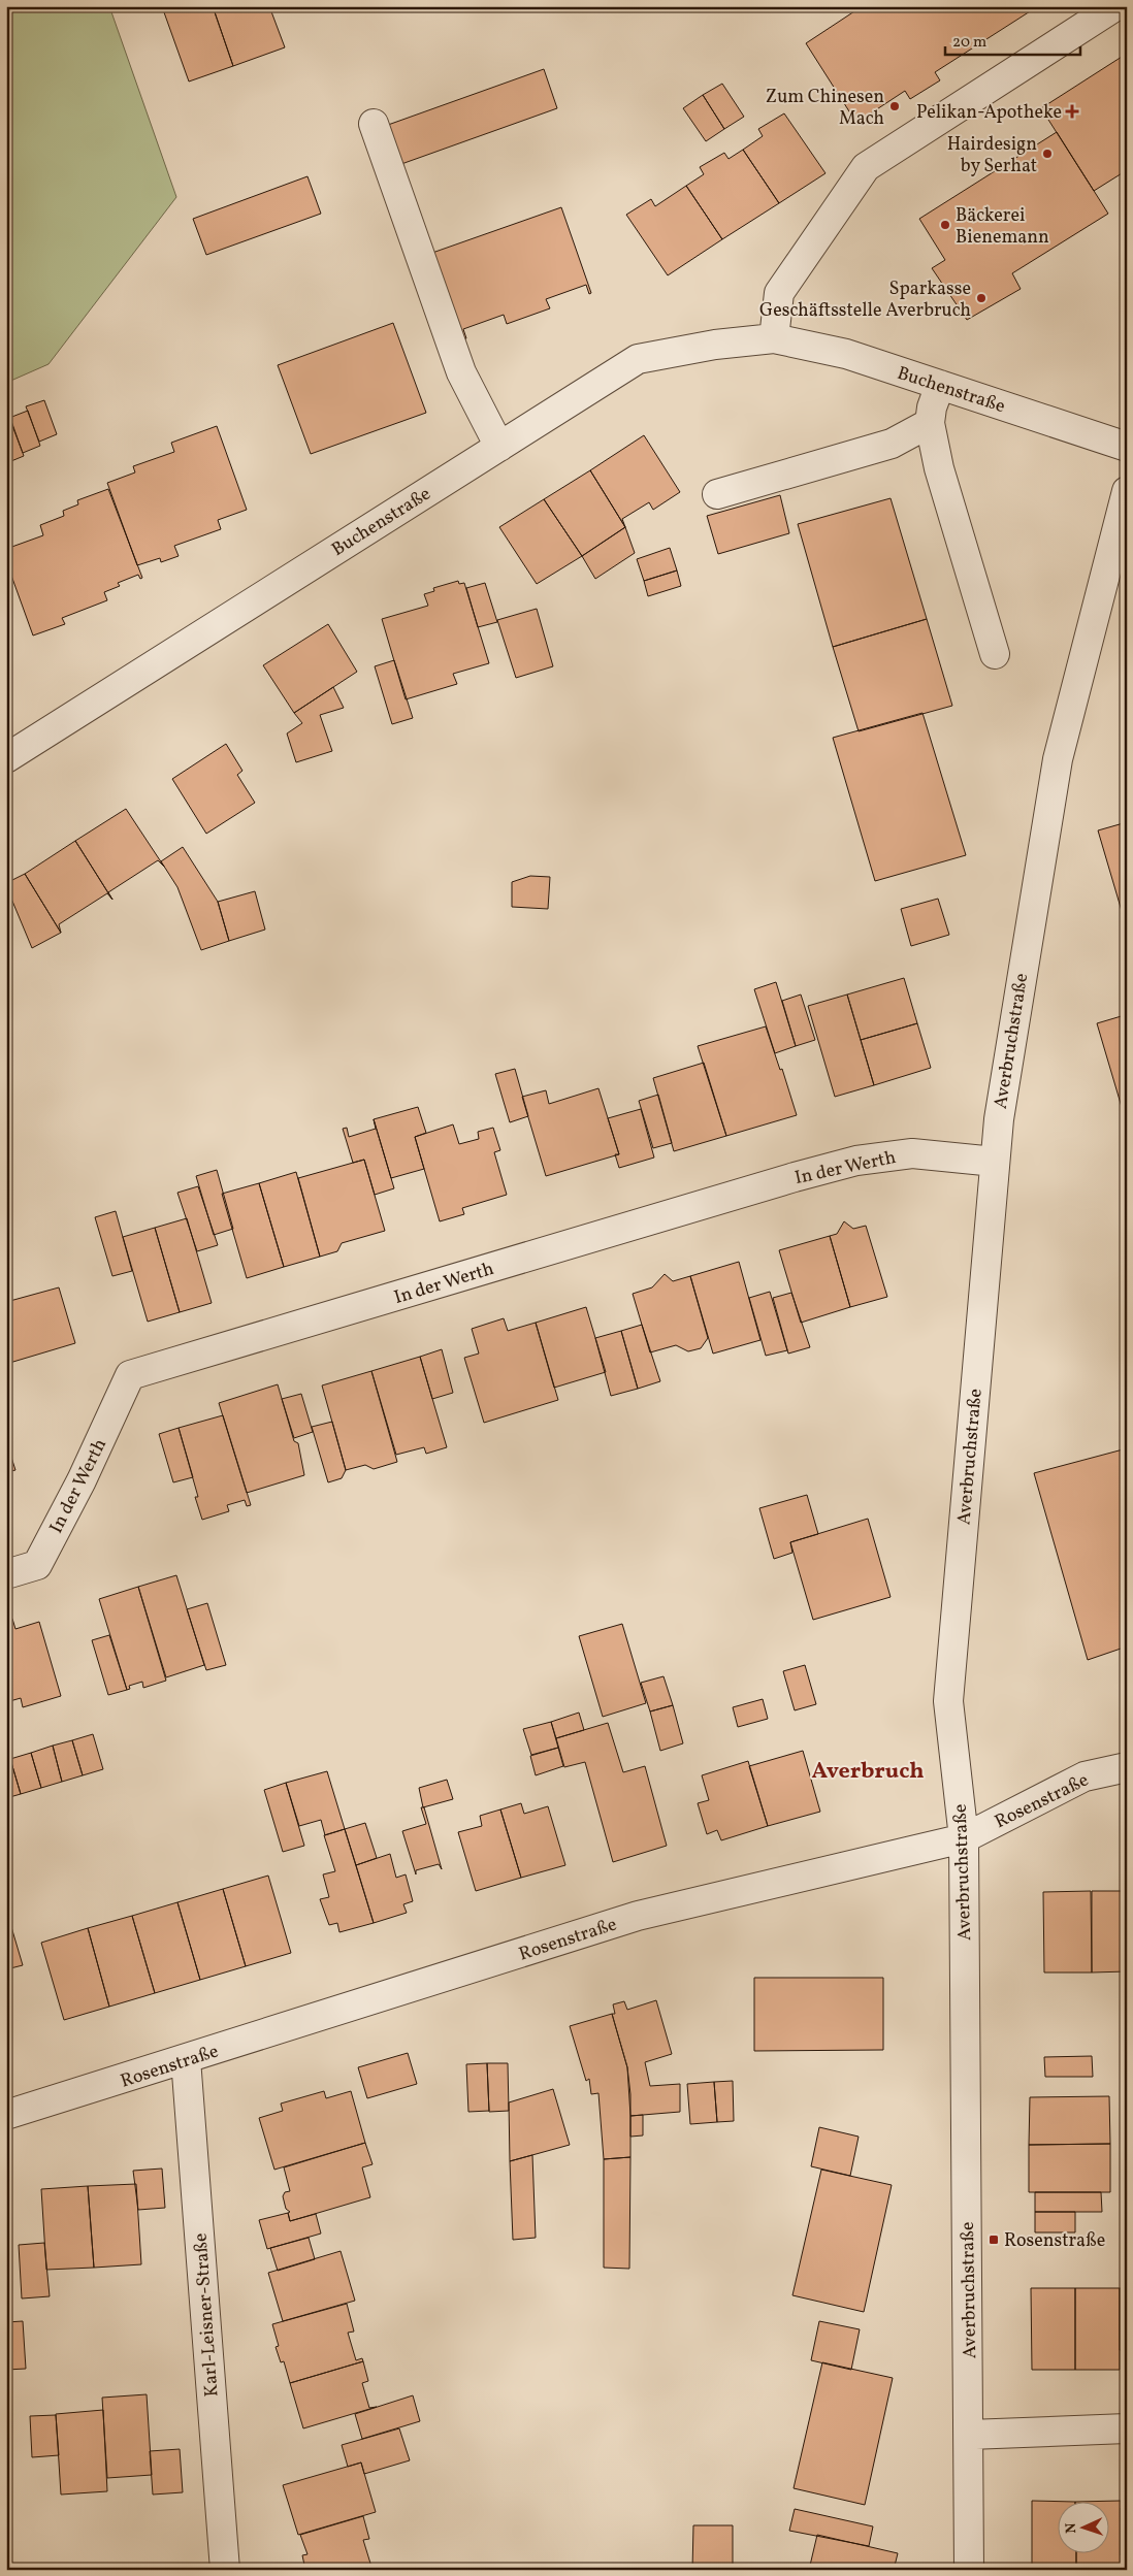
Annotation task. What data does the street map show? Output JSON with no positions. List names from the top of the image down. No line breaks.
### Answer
{"streets":{"street":["Buchenstraße","Averbruchstraße","In der Werth","Rosenstraße","Karl-Leisner-Straße"]},"crossings":[["Averbruchstraße","In der Werth"],["Averbruchstraße","Rosenstraße"],["Rosenstraße","Karl-Leisner-Straße"]],"districts":["Averbruch"],"places":{"other":["Zum Chinesen Mach","Hairdesign by Serhat","Bäckerei Bienemann","Sparkasse Geschäftsstelle Averbruch"],"health":["Pelikan-Apotheke"],"transit":["Rosenstraße"]},"scale_bar":"20 m","north":"left"}
